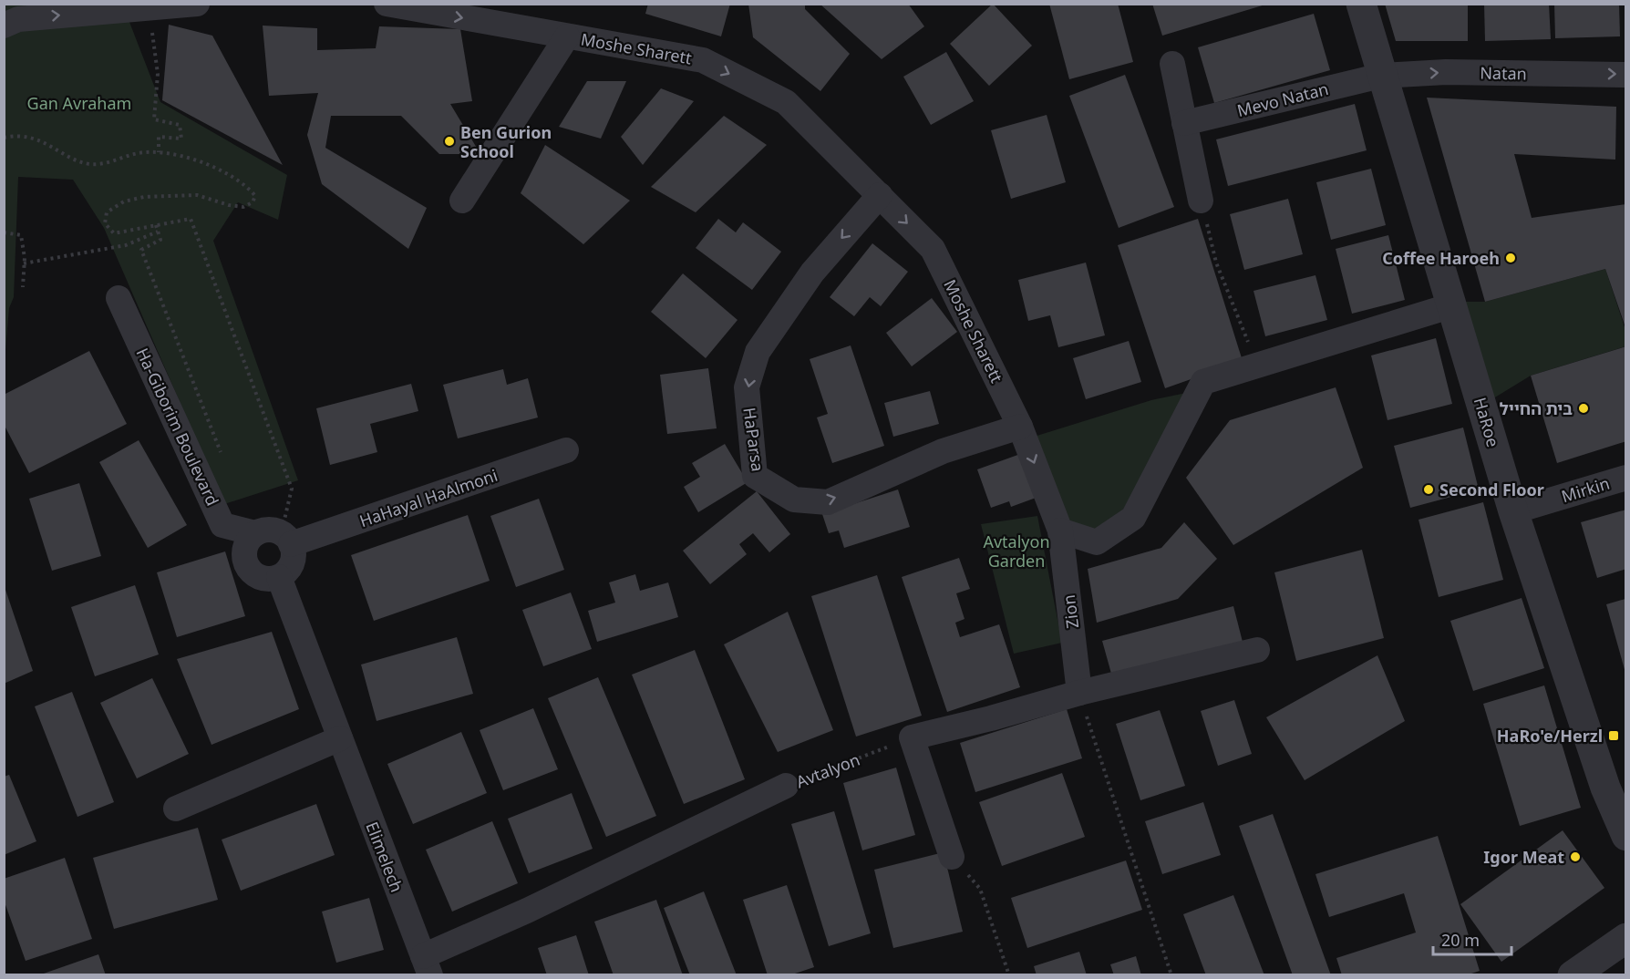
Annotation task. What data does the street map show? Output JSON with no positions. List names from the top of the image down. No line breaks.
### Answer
{"streets":{"street":["Moshe Sharett","Natan","Mevo Natan","HaRoe","Ha-Giborim Boulevard","HaParsa","Mirkin","HaHayal HaAlmoni","Zion","Avtalyon","Elimelech"]},"crossings":[["Moshe Sharett","HaParsa"],["Moshe Sharett","Zion"],["Natan","Mevo Natan"],["Natan","HaRoe"],["Mevo Natan","HaRoe"],["HaRoe","Mirkin"],["Ha-Giborim Boulevard","HaHayal HaAlmoni"],["Ha-Giborim Boulevard","Elimelech"],["HaHayal HaAlmoni","Elimelech"],["Avtalyon","Elimelech"]],"one_way":["Moshe Sharett","Natan"],"parks":["Gan Avraham","Avtalyon Garden"],"places":{"other":["Ben Gurion School","Coffee Haroeh","בית החייל","Second Floor","Igor Meat"],"transit":["HaRo'e/Herzl"]},"scale_bar":"20 m"}
